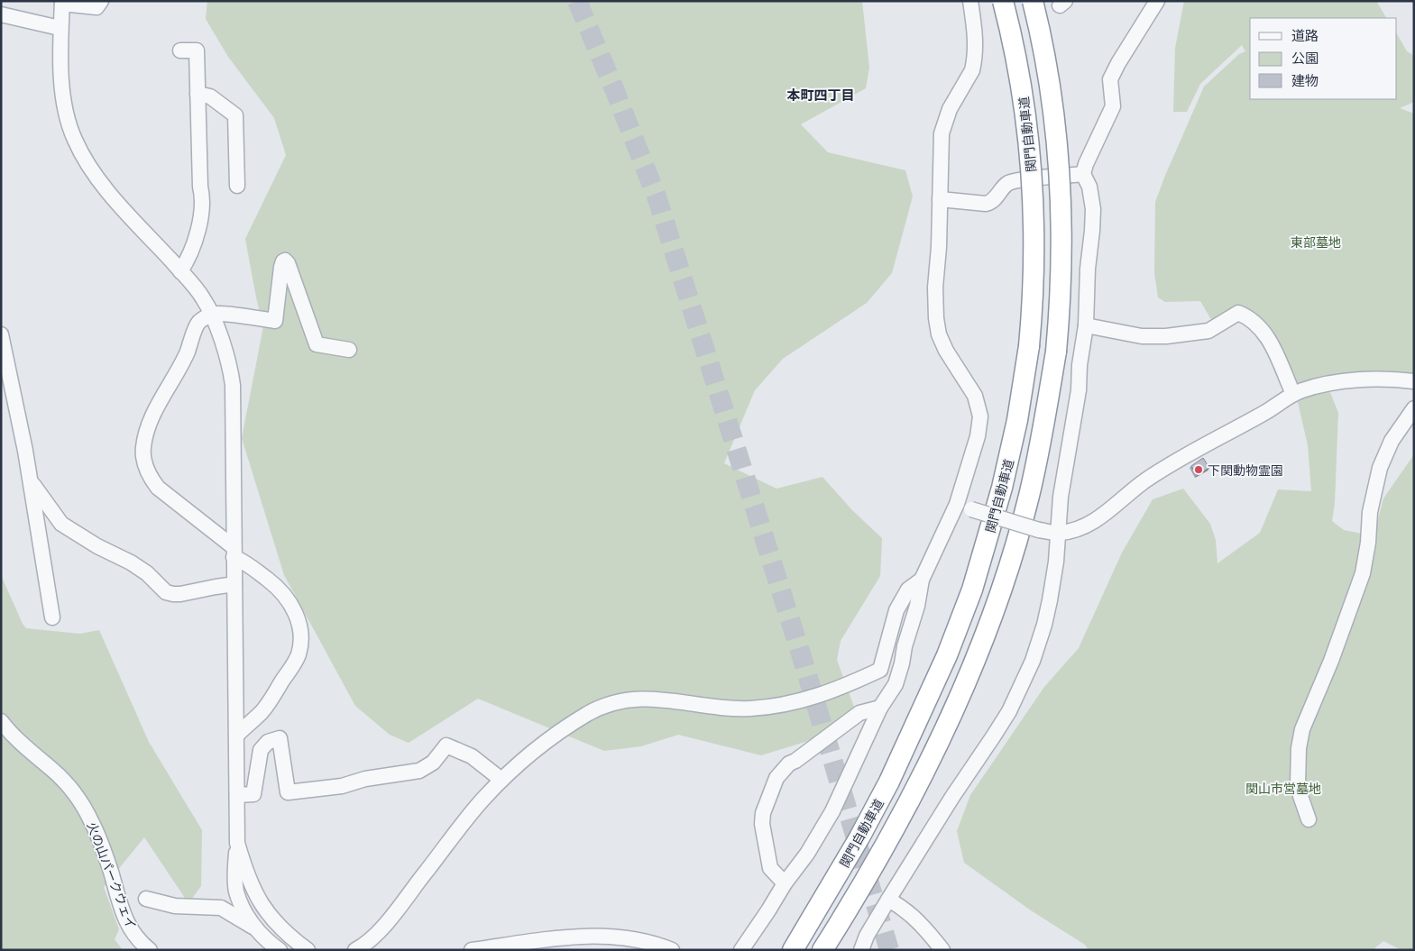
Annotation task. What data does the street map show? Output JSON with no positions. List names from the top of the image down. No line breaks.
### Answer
{"streets":{"highway":["関門自動車道"],"street":["火の山パークウェイ"]},"districts":["本町四丁目"],"parks":["東部墓地","関山市営墓地"],"places":["下関動物霊園"],"legend":["道路","公園","建物"]}
